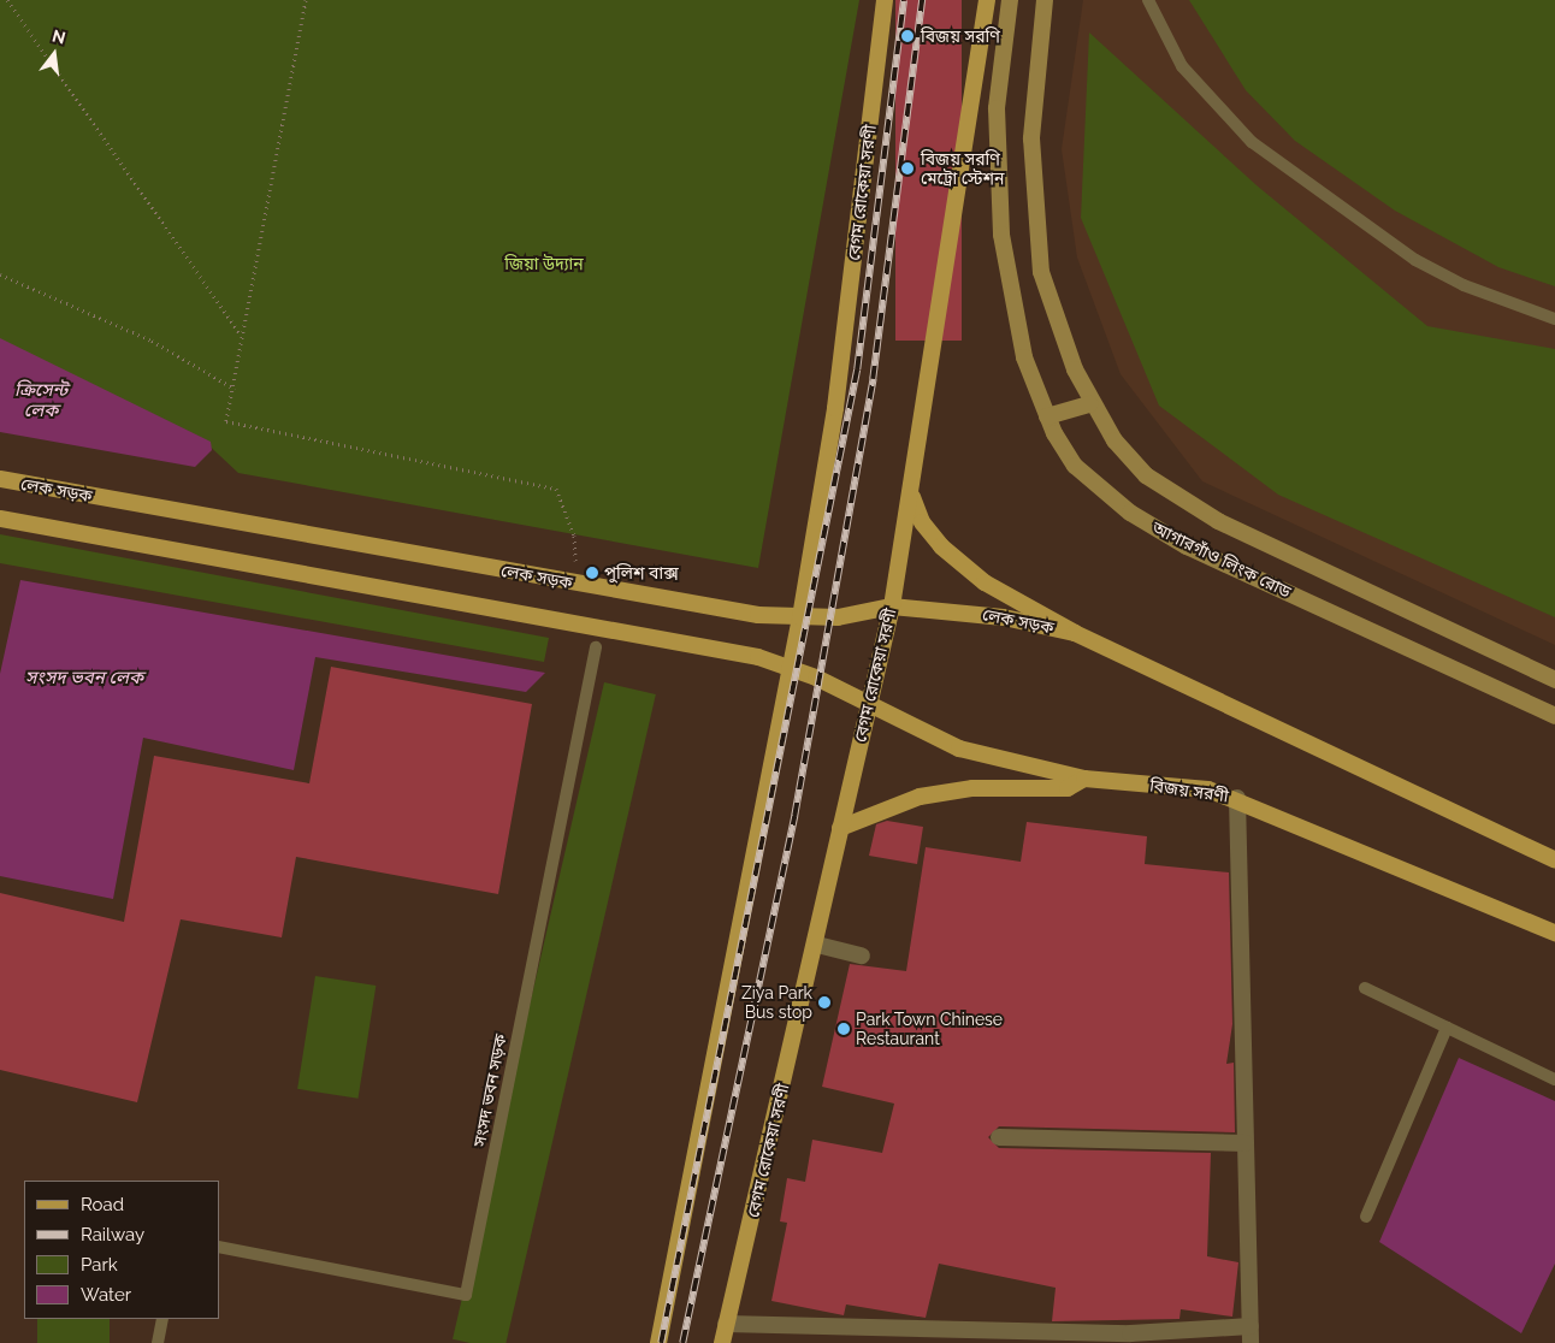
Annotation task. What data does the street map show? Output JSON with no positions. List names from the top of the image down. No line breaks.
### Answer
{"streets":{"main road":["বেগম রোকেয়া সরণী","লেক সড়ক","আগারগাঁও লিংক রোড","বিজয় সরণী"],"lane":["সংসদ ভবন সড়ক"]},"crossings":[["বেগম রোকেয়া সরণী","লেক সড়ক"],["বেগম রোকেয়া সরণী","বিজয় সরণী"]],"water":["ক্রিসেন্ট লেক","সংসদ ভবন লেক"],"parks":["জিয়া উদ্যান"],"places":["বিজয় সরণি","বিজয় সরণি মেট্রো স্টেশন","পুলিশ বাক্স","Ziya Park Bus stop","Park Town Chinese Restaurant"],"legend":["Road","Railway","Park","Water"],"north":"top"}
